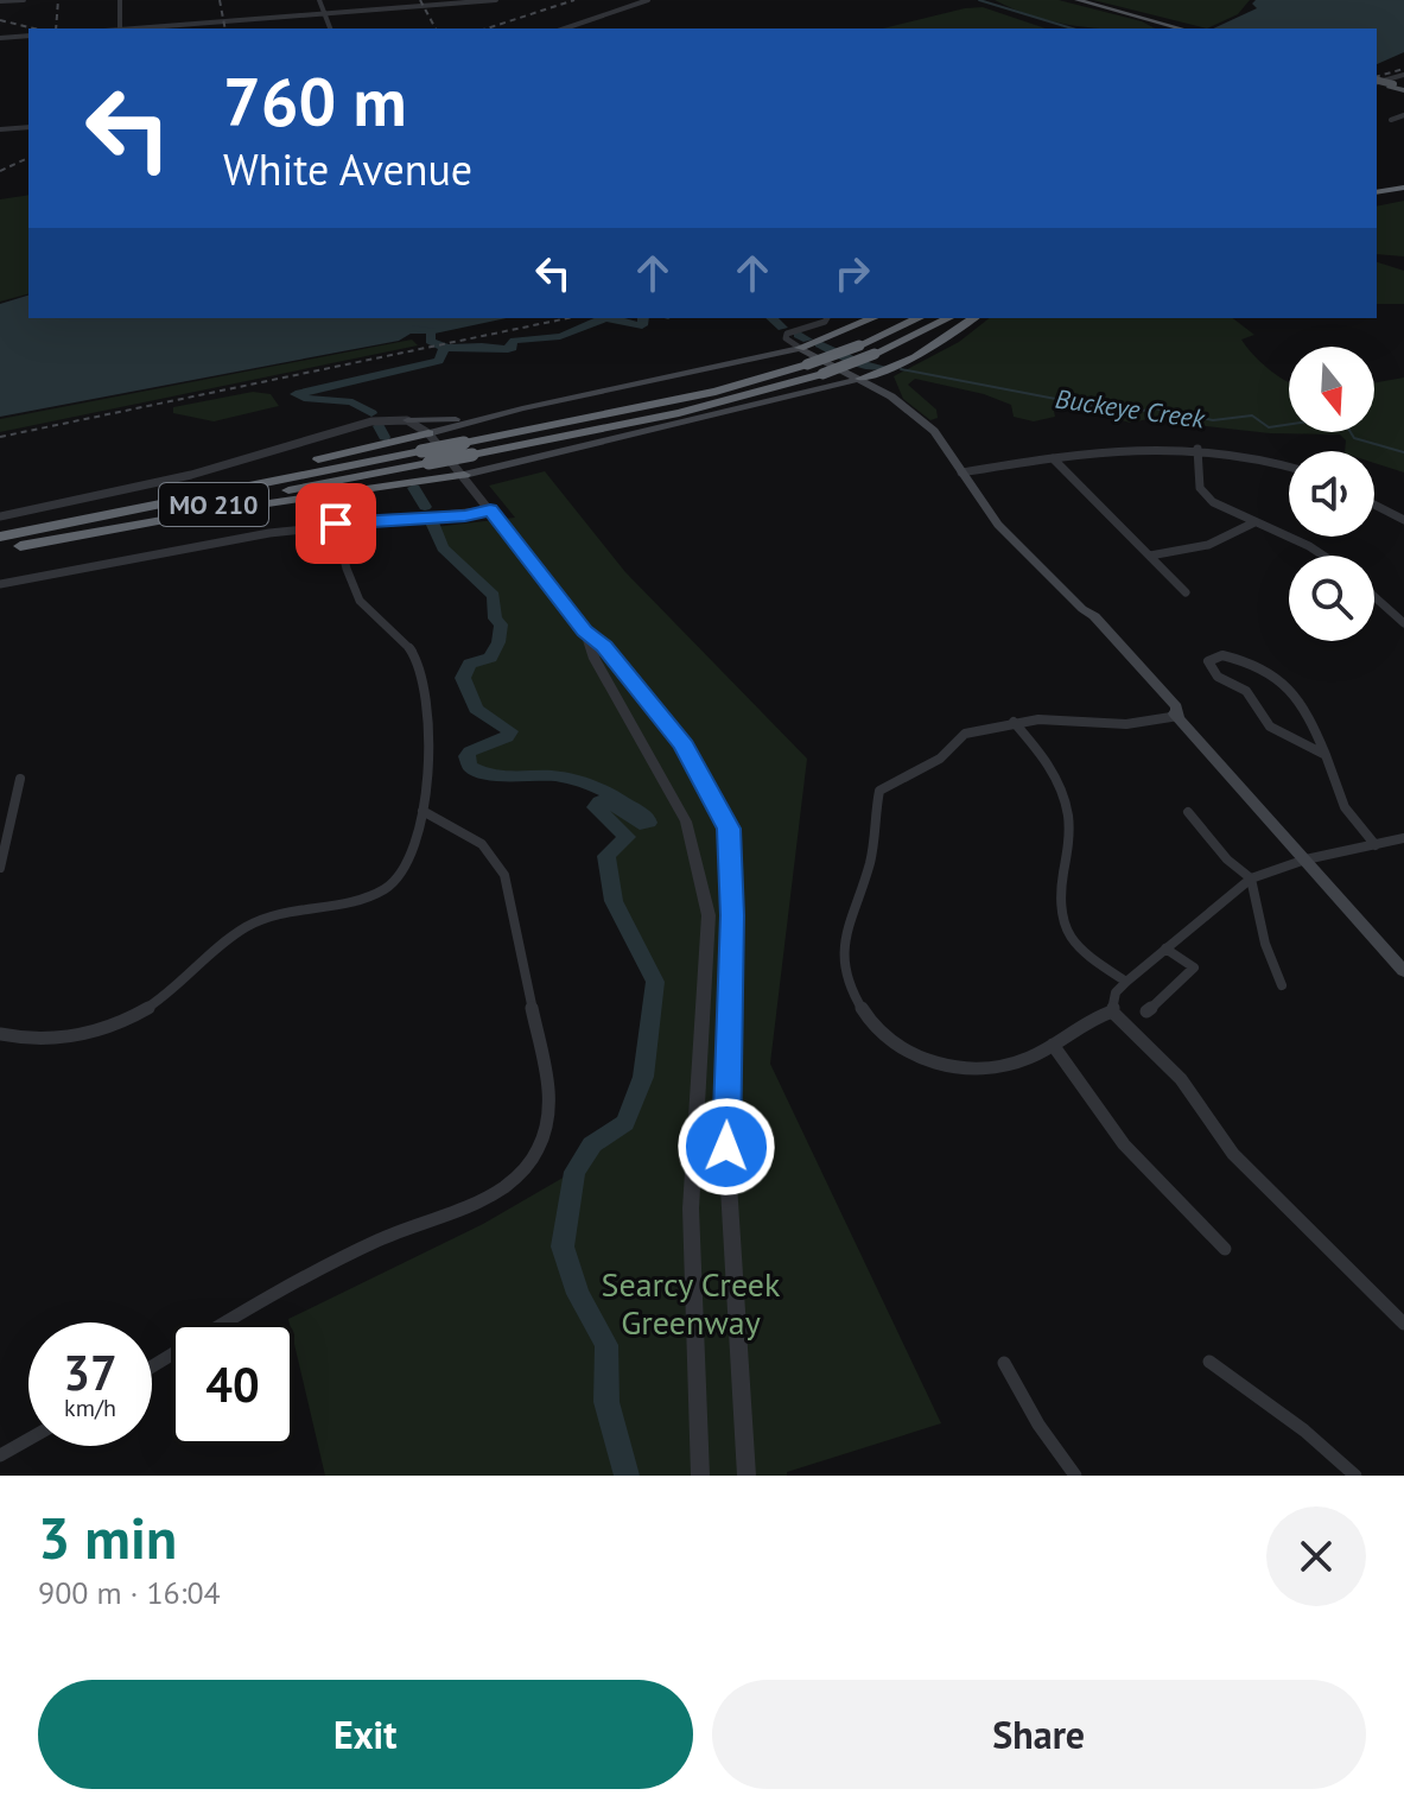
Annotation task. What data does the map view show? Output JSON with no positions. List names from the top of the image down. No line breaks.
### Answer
{"streets":{"highway":["MO 210"]},"water":["Buckeye Creek"],"parks":["Searcy Creek Greenway"],"north":"bottom","page":{"turn":["760 m","White Avenue"],"speed":"37 km/h","limit":"40","heading":["3 min","900 m · 16:04"],"buttons":["Exit","Share"]}}
